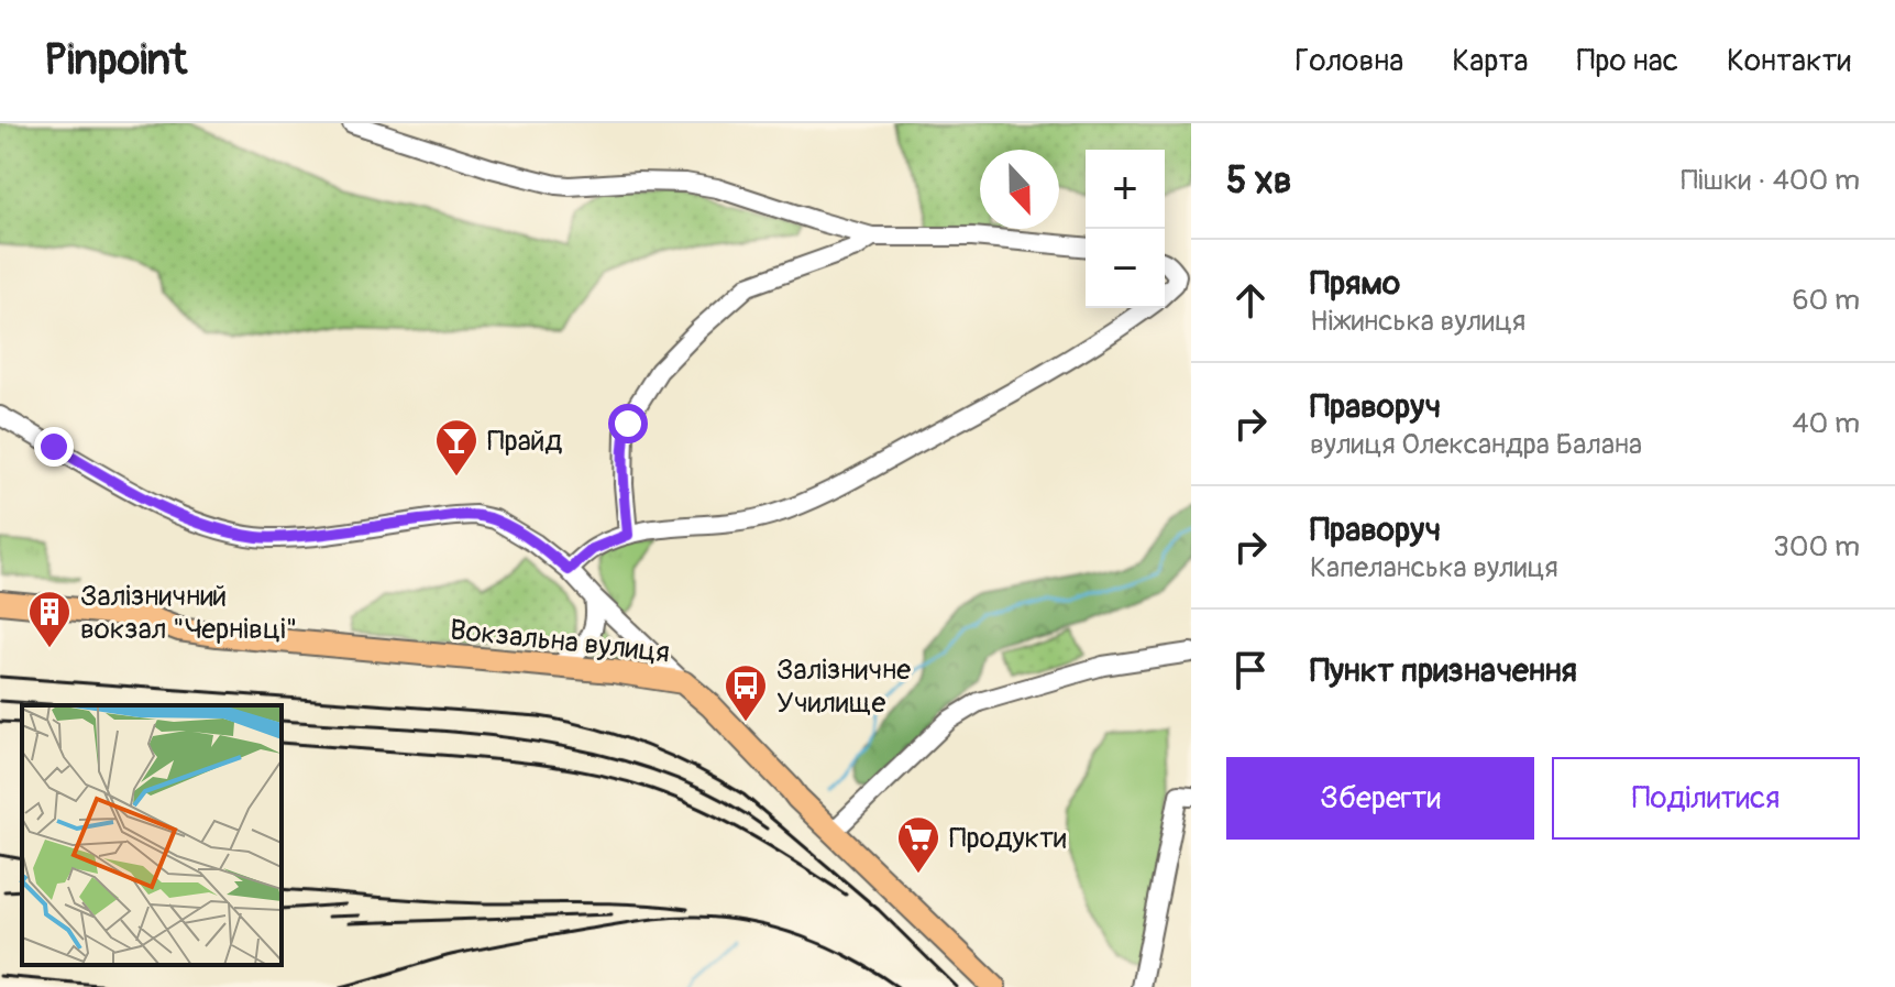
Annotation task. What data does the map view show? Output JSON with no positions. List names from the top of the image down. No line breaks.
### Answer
{"streets":{"main road":["Вокзальна вулиця"]},"places":{"bar":["Прайд"],"building":["Залізничний вокзал \"Чернівці\""],"bus stop":["Залізничне Училище"],"supermarket":["Продукти"]},"north":"bottom","page":{"header":"Pinpoint","nav":["Головна","Карта","Про нас","Контакти"],"heading":["5 хв","Пішки · 400 m"],"map_buttons":["+","−"],"list":[["Прямо","Ніжинська вулиця","60 m"],["Праворуч","вулиця Олександра Балана","40 m"],["Праворуч","Капеланська вулиця","300 m"],"Пункт призначення"],"buttons":["Зберегти","Поділитися"]}}
